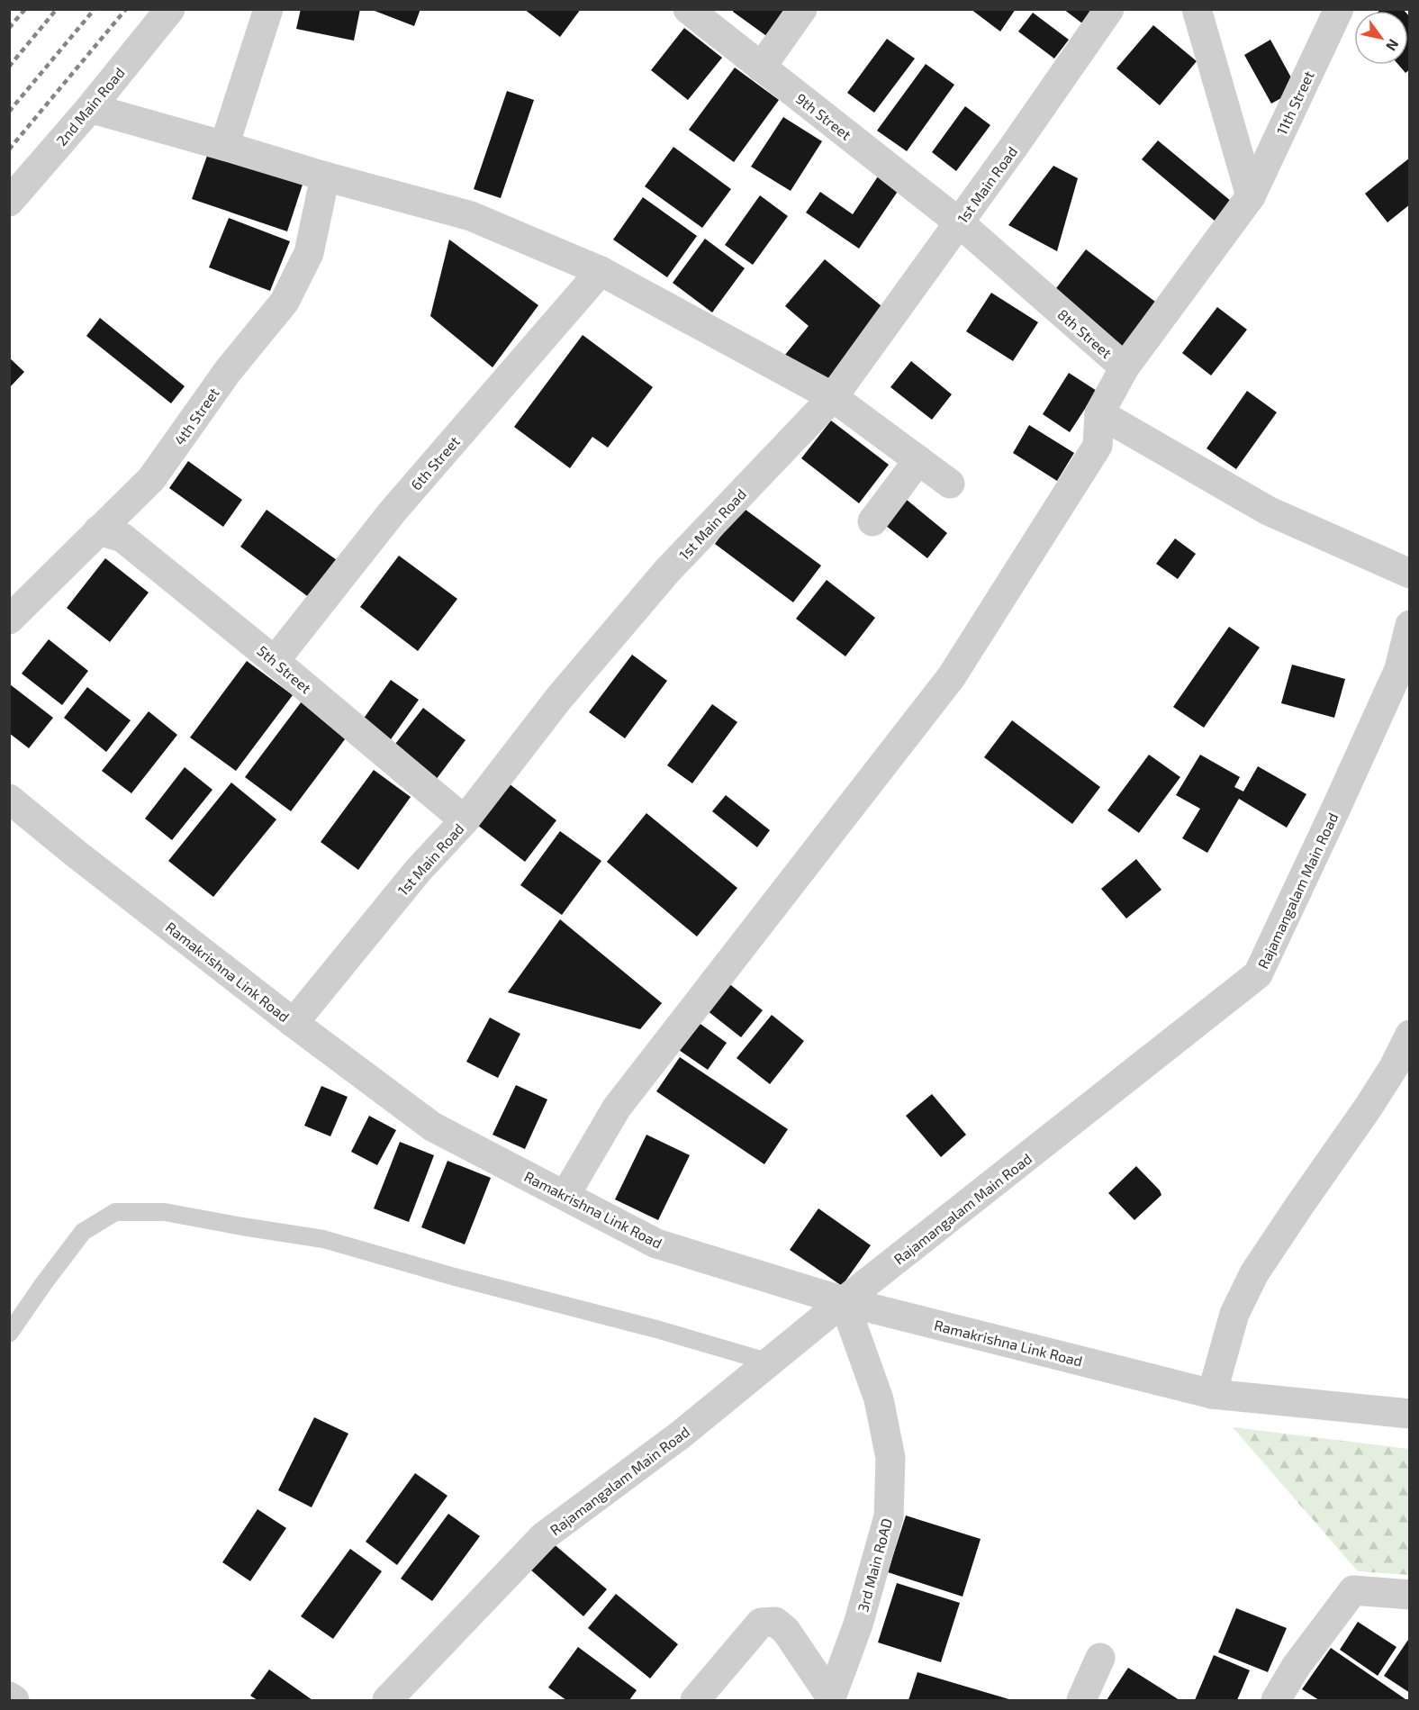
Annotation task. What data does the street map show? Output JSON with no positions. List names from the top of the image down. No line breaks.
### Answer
{"streets":{"street":["11th Street","2nd Main Road","9th Street","1st Main Road","8th Street","4th Street","6th Street","5th Street","Rajamangalam Main Road","Ramakrishna Link Road","3rd Main RoAD"]},"crossings":[["11th Street","8th Street"],["9th Street","1st Main Road"],["9th Street","8th Street"],["1st Main Road","8th Street"],["1st Main Road","5th Street"],["1st Main Road","Ramakrishna Link Road"],["4th Street","5th Street"],["6th Street","5th Street"],["Rajamangalam Main Road","Ramakrishna Link Road"],["Rajamangalam Main Road","3rd Main RoAD"],["Ramakrishna Link Road","3rd Main RoAD"]],"north":"bottom right"}
